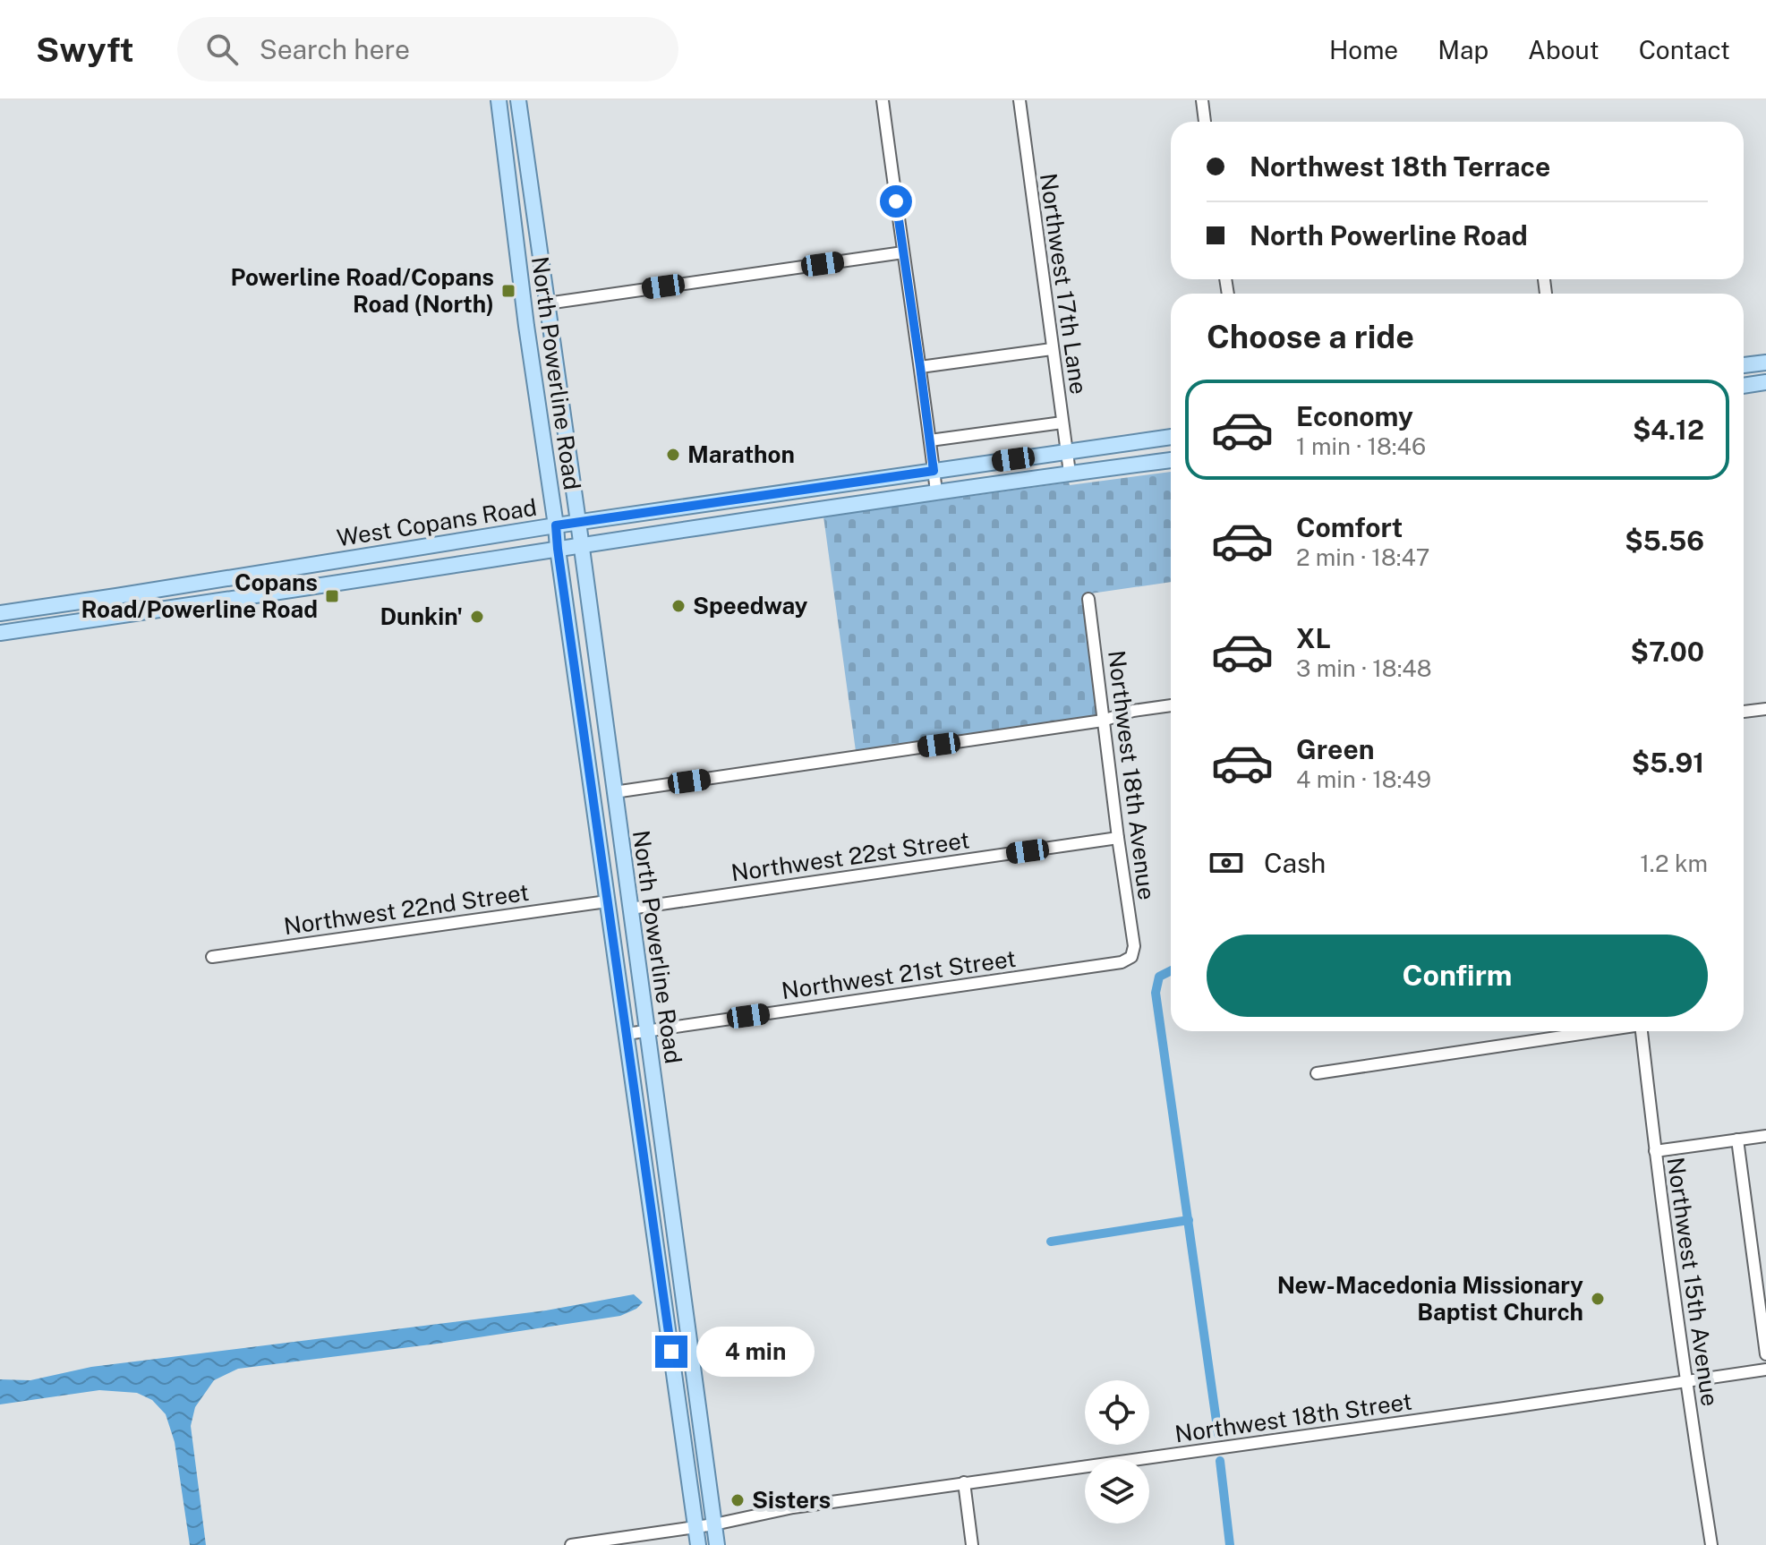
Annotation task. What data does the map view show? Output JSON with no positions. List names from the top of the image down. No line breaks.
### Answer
{"streets":{"main road":["North Powerline Road","West Copans Road"],"street":["Northwest 17th Lane","Northwest 18th Avenue","Northwest 22st Street","Northwest 22nd Street","Northwest 21st Street","Northwest 15th Avenue","Northwest 18th Street"]},"crossings":[["Northwest 17th Lane","West Copans Road"],["North Powerline Road","West Copans Road"],["North Powerline Road","Northwest 22st Street"],["North Powerline Road","Northwest 22nd Street"],["North Powerline Road","Northwest 21st Street"],["North Powerline Road","Northwest 18th Street"],["Northwest 18th Avenue","Northwest 22st Street"],["Northwest 18th Avenue","Northwest 21st Street"],["Northwest 15th Avenue","Northwest 18th Street"]],"places":{"transit":["Powerline Road/Copans Road (North)","Copans Road/Powerline Road"],"other":["Marathon","Speedway","Dunkin'","New-Macedonia Missionary Baptist Church","Sisters"]},"page":{"header":"Swyft","search":"Search here","nav":["Home","Map","About","Contact"],"banner":["Northwest 18th Terrace","North Powerline Road"],"heading":"Choose a ride","list":[{"name":"Economy","note":"1 min · 18:46","value":"$4.12"},{"name":"Comfort","note":"2 min · 18:47","value":"$5.56"},{"name":"XL","note":"3 min · 18:48","value":"$7.00"},{"name":"Green","note":"4 min · 18:49","value":"$5.91"}],"pay":["Cash","1.2 km"],"buttons":"Confirm","bubble":"4 min"}}
